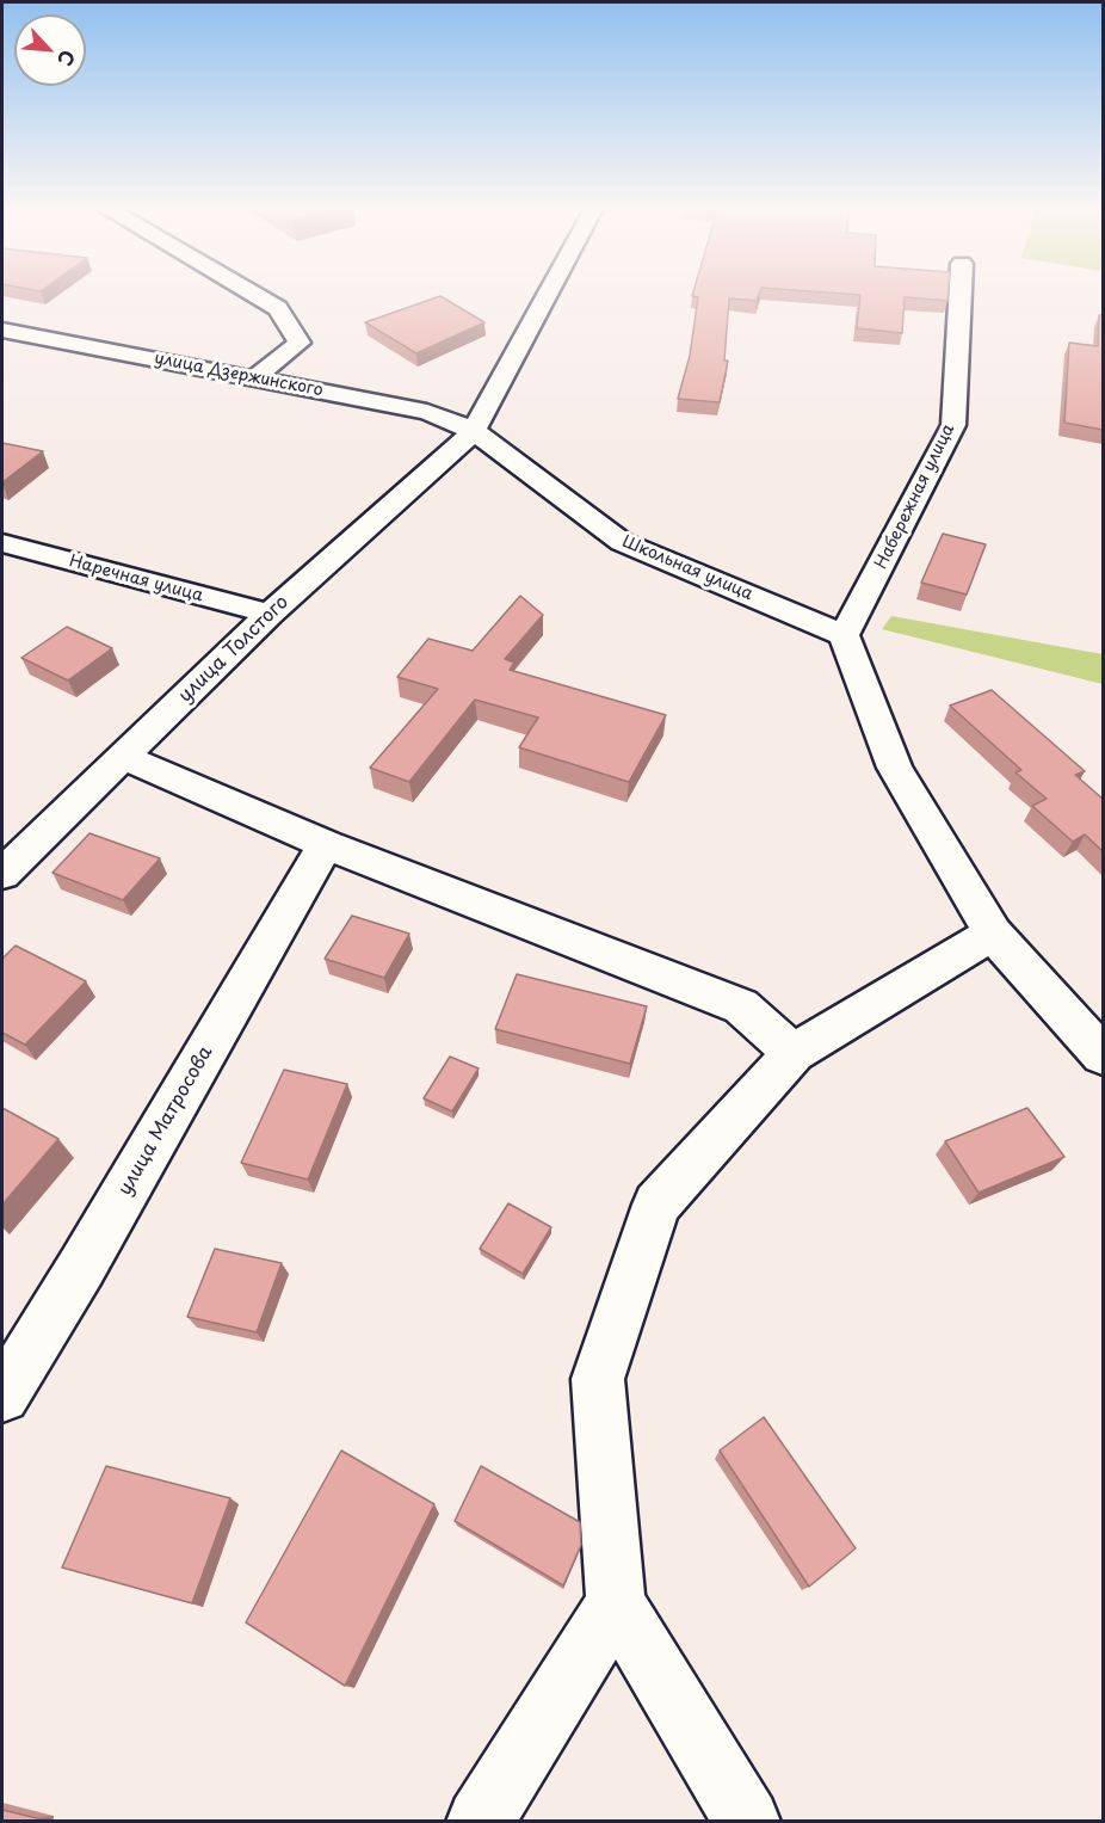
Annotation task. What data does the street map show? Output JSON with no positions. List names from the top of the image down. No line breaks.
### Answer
{"streets":{"street":["улица Дзержинского","Набережная улица","Школьная улица","Наречная улица","улица Толстого","улица Матросова"]},"crossings":[["улица Дзержинского","Школьная улица"],["улица Дзержинского","улица Толстого"],["Набережная улица","Школьная улица"],["Школьная улица","улица Толстого"],["Наречная улица","улица Толстого"]],"north":"bottom right"}
